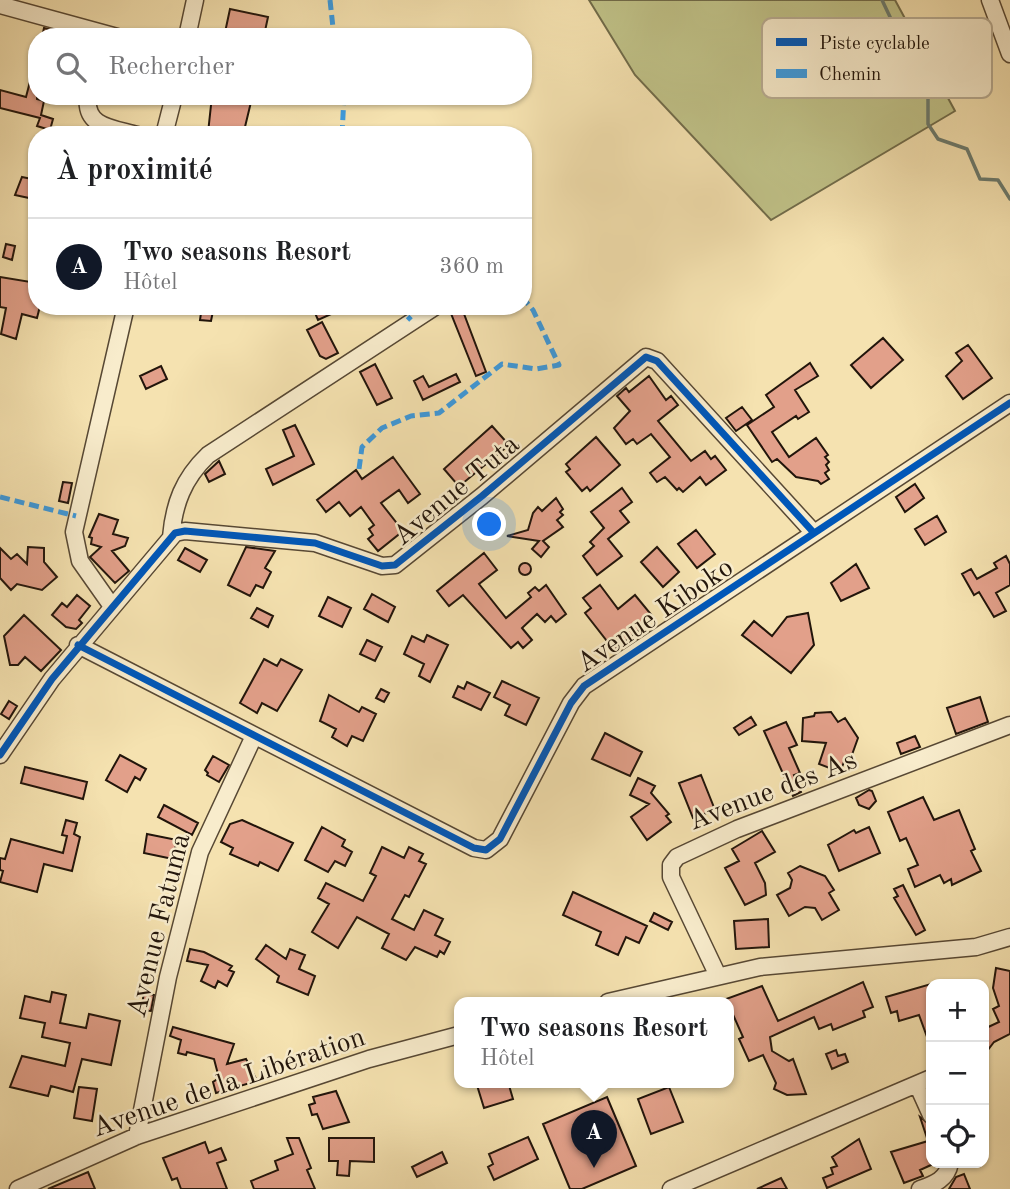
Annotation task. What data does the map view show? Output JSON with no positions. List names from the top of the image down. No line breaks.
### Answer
{"streets":{"street":["Avenue Tuta","Avenue Kiboko","Avenue des As","Avenue Fatuma","Avenue de la Libération"]},"crossings":[["Avenue Tuta","Avenue Kiboko"],["Avenue Kiboko","Avenue Fatuma"],["Avenue Fatuma","Avenue de la Libération"]],"legend":["Piste cyclable","Chemin"],"page":{"search":"Rechercher","heading":"À proximité","list":[{"mark":"A","name":"Two seasons Resort","note":"Hôtel","value":"360 m"}],"map_buttons":["+","−"],"popup":["Two seasons Resort","Hôtel"],"pins":"A"}}
